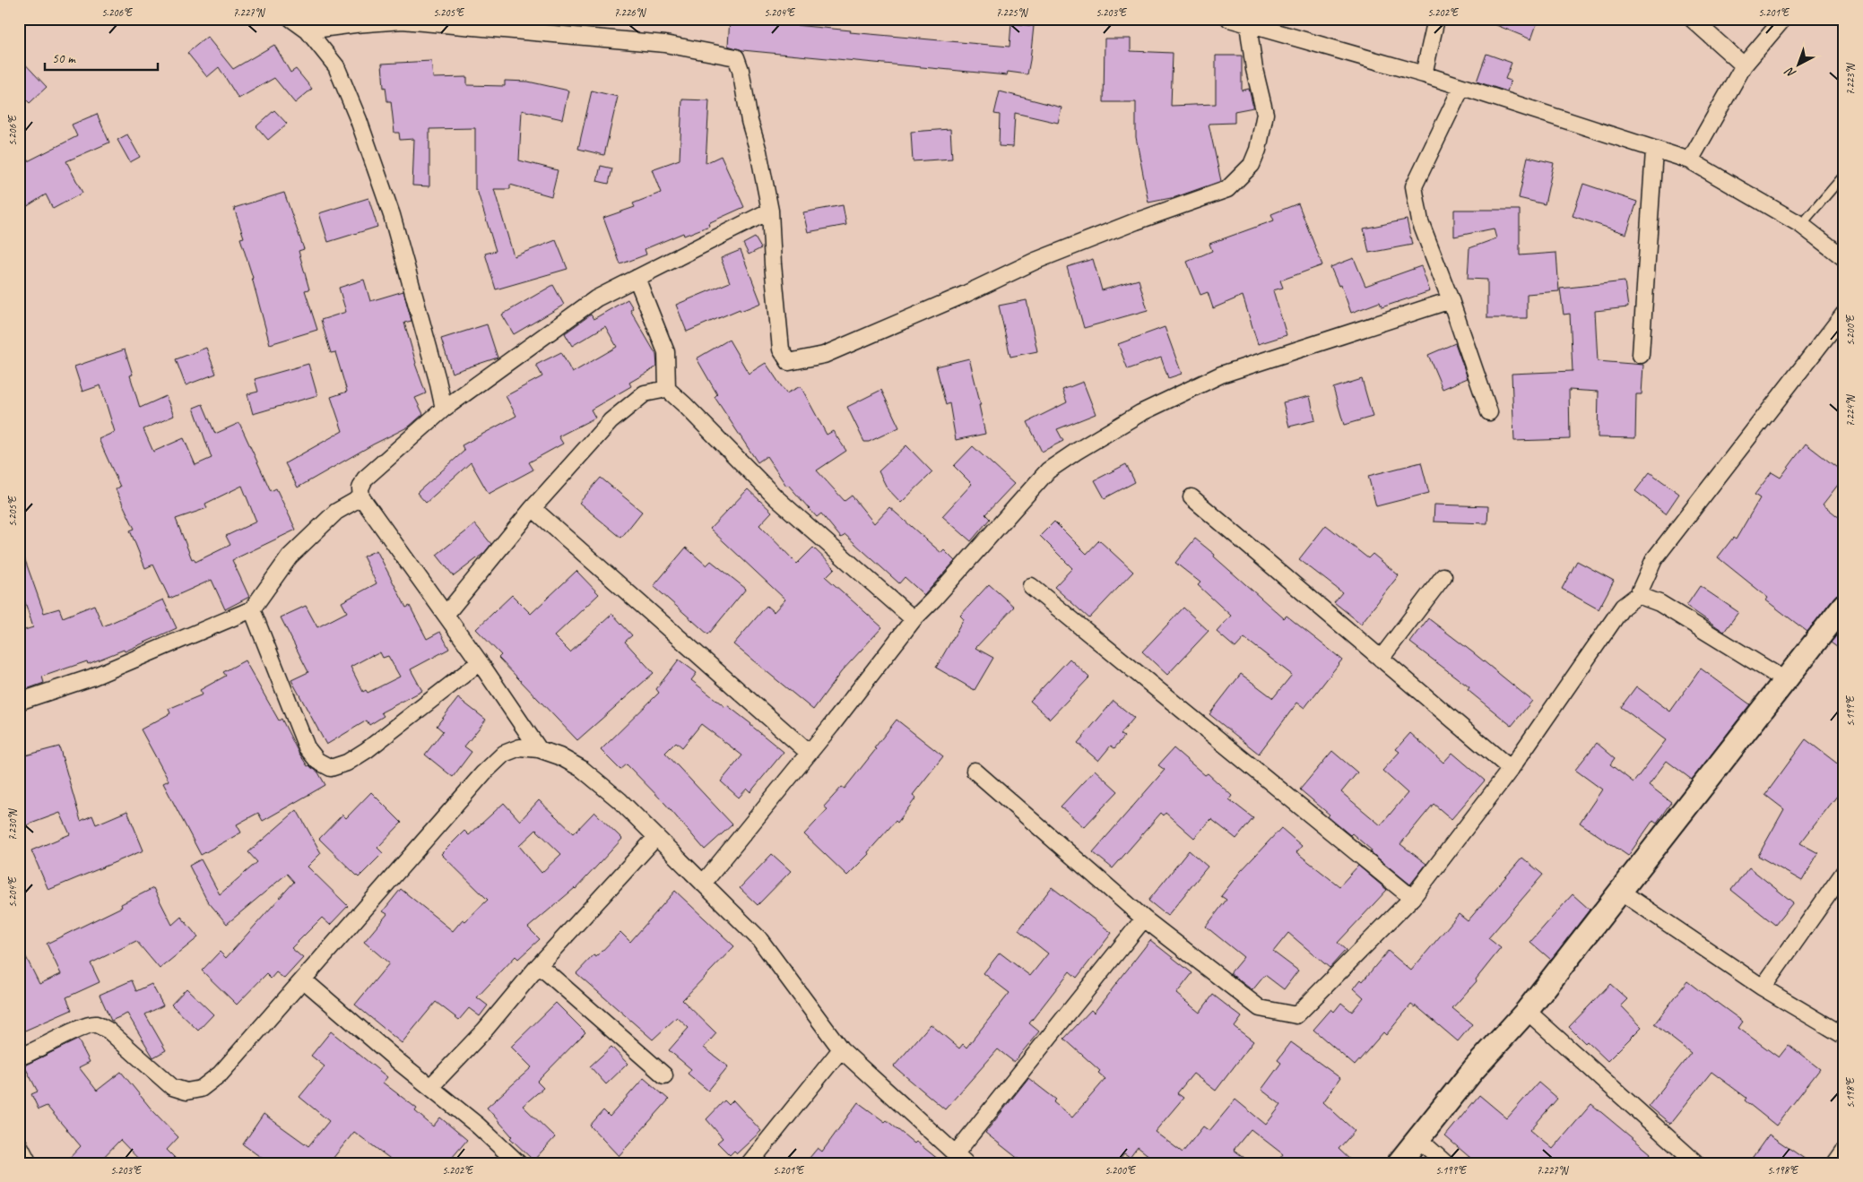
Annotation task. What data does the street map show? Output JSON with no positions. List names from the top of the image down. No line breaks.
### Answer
{"scale_bar":"50 m","north":"bottom left","coordinates":["5.206°E","7.227°N","5.205°E","7.226°N","5.204°E","7.225°N","5.203°E","5.202°E","5.201°E","7.223°N","5.200°E","7.224°N","5.199°E","7.230°N","5.198°E"]}
